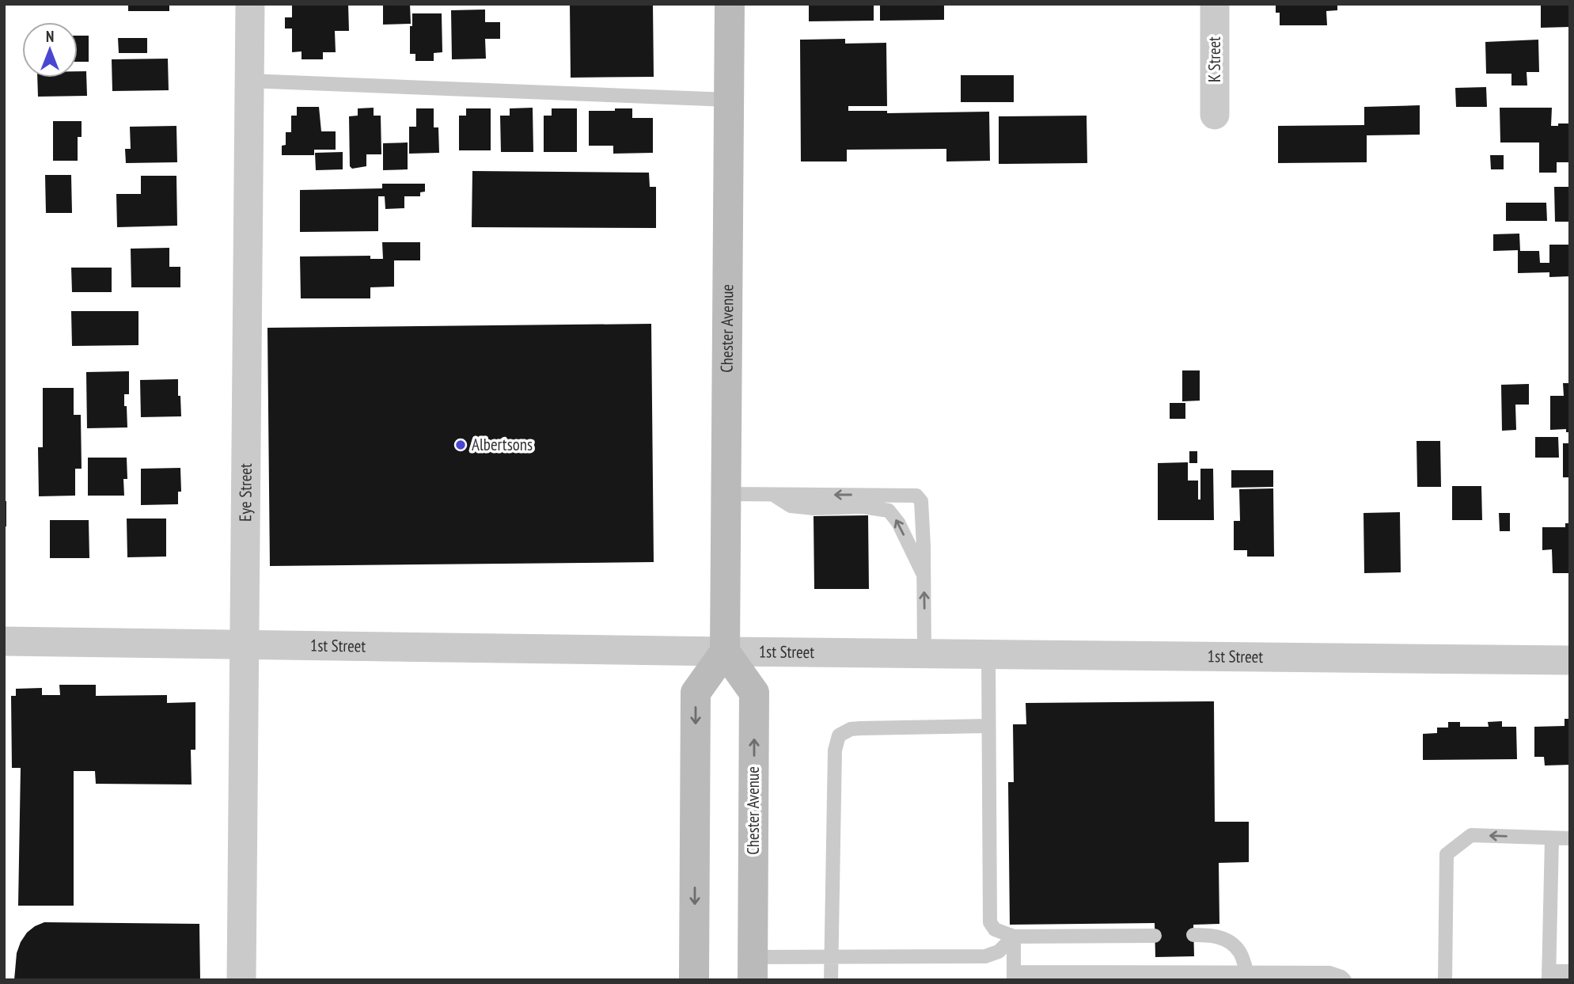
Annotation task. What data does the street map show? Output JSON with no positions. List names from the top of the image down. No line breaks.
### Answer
{"streets":{"main road":["Chester Avenue"],"street":["K Street","Eye Street","1st Street"]},"crossings":[["Chester Avenue","1st Street"],["Eye Street","1st Street"]],"places":["Albertsons"],"north":"top"}
